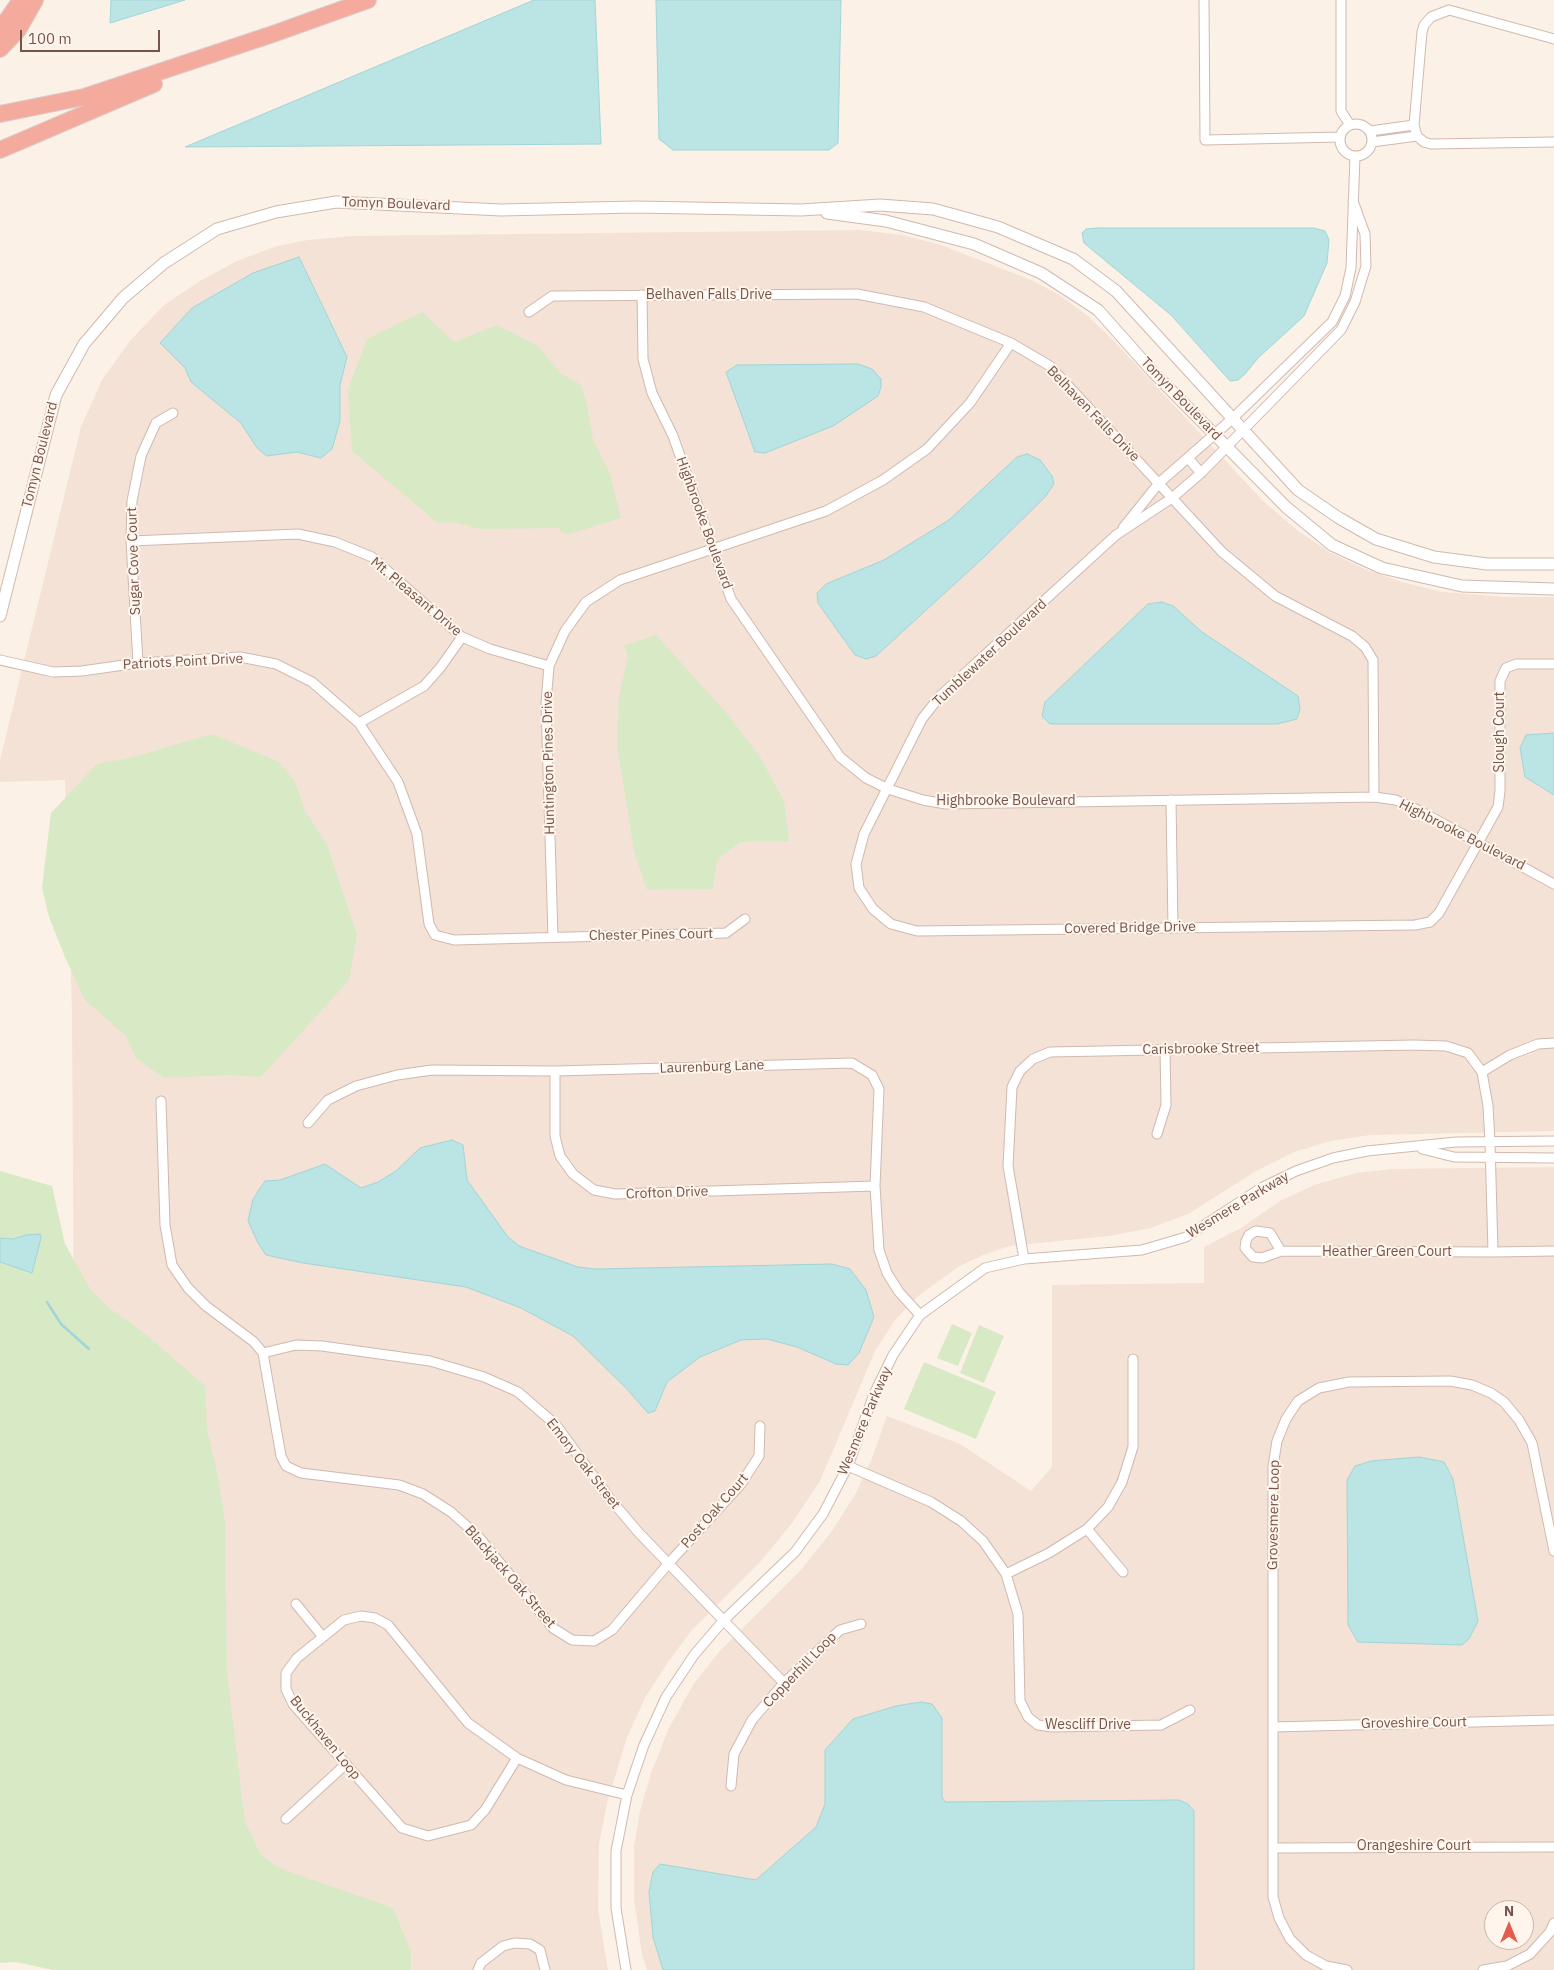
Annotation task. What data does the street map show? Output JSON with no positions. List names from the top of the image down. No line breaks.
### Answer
{"streets":{"street":["Tomyn Boulevard","Belhaven Falls Drive","Highbrooke Boulevard","Sugar Cove Court","Mt. Pleasant Drive","Tumblewater Boulevard","Patriots Point Drive","Slough Court","Huntington Pines Drive","Covered Bridge Drive","Chester Pines Court","Carisbrooke Street","Laurenburg Lane","Crofton Drive","Wesmere Parkway","Heather Green Court","Emory Oak Street","Post Oak Court","Grovesmere Loop","Blackjack Oak Street","Copperhill Loop","Groveshire Court","Wescliff Drive","Buckhaven Loop","Orangeshire Court"]},"crossings":[["Tomyn Boulevard","Tumblewater Boulevard"],["Belhaven Falls Drive","Highbrooke Boulevard"],["Belhaven Falls Drive","Tumblewater Boulevard"],["Belhaven Falls Drive","Huntington Pines Drive"],["Highbrooke Boulevard","Tumblewater Boulevard"],["Highbrooke Boulevard","Slough Court"],["Highbrooke Boulevard","Huntington Pines Drive"],["Highbrooke Boulevard","Covered Bridge Drive"],["Sugar Cove Court","Mt. Pleasant Drive"],["Sugar Cove Court","Patriots Point Drive"],["Mt. Pleasant Drive","Huntington Pines Drive"],["Tumblewater Boulevard","Covered Bridge Drive"],["Patriots Point Drive","Huntington Pines Drive"],["Patriots Point Drive","Chester Pines Court"],["Slough Court","Covered Bridge Drive"],["Huntington Pines Drive","Chester Pines Court"],["Carisbrooke Street","Wesmere Parkway"],["Carisbrooke Street","Heather Green Court"],["Laurenburg Lane","Crofton Drive"],["Laurenburg Lane","Wesmere Parkway"],["Wesmere Parkway","Emory Oak Street"],["Wesmere Parkway","Wescliff Drive"],["Wesmere Parkway","Buckhaven Loop"],["Emory Oak Street","Post Oak Court"],["Emory Oak Street","Blackjack Oak Street"],["Emory Oak Street","Copperhill Loop"],["Post Oak Court","Blackjack Oak Street"],["Grovesmere Loop","Groveshire Court"],["Grovesmere Loop","Orangeshire Court"]],"scale_bar":"100 m","north":"top"}
